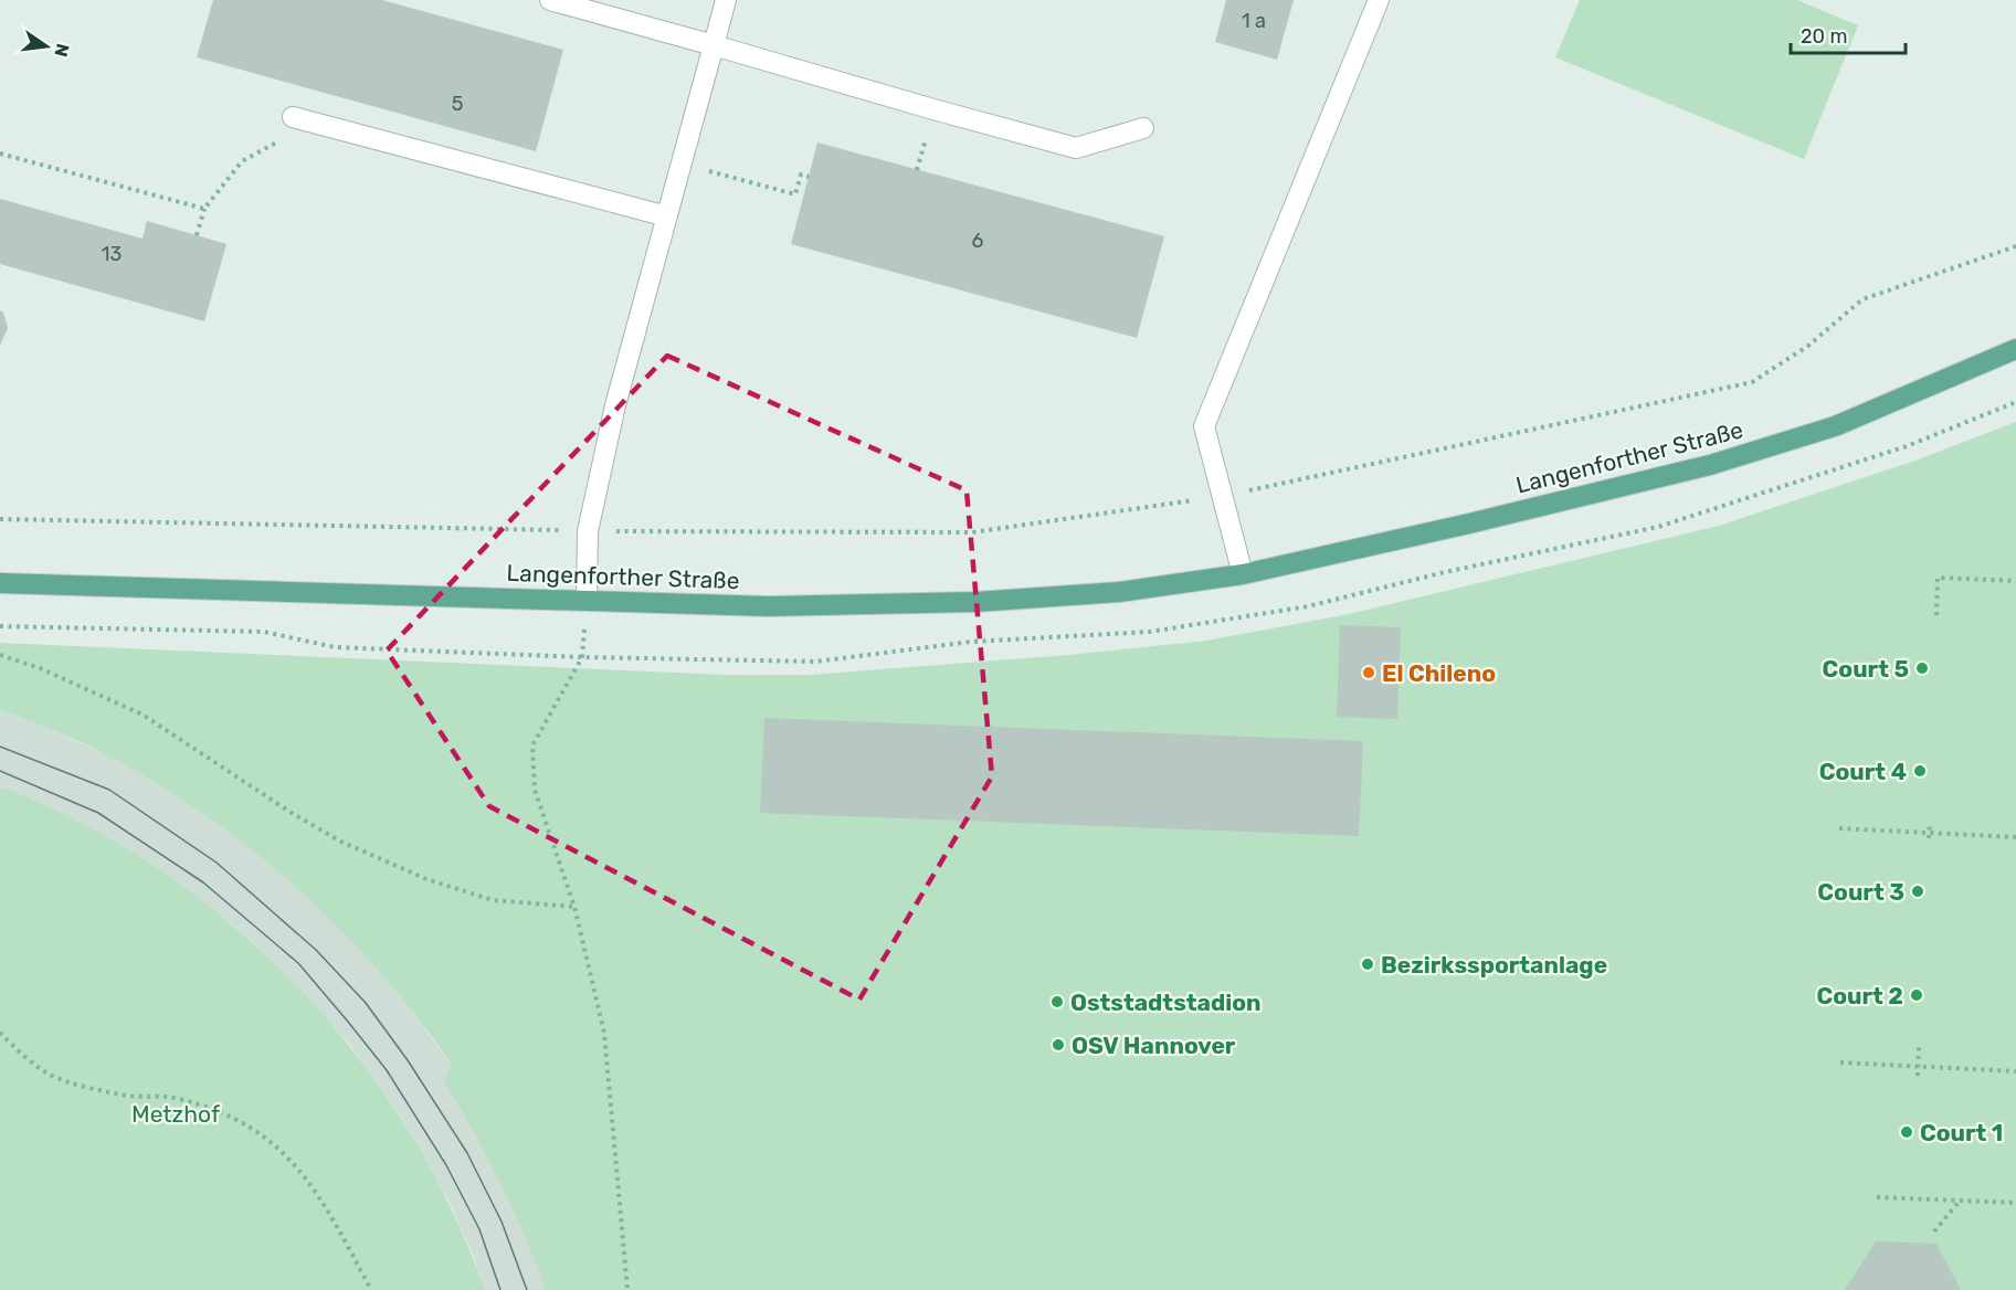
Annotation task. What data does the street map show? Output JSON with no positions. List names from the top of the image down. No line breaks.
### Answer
{"streets":{"main road":["Langenforther Straße"]},"parks":["Metzhof"],"places":["Court 5","El Chileno","Court 4","Court 3","Bezirkssportanlage","Court 2","Oststadtstadion","OSV Hannover","Court 1"],"house_numbers":["1 a","5","6","13"],"scale_bar":"20 m","north":"right"}
